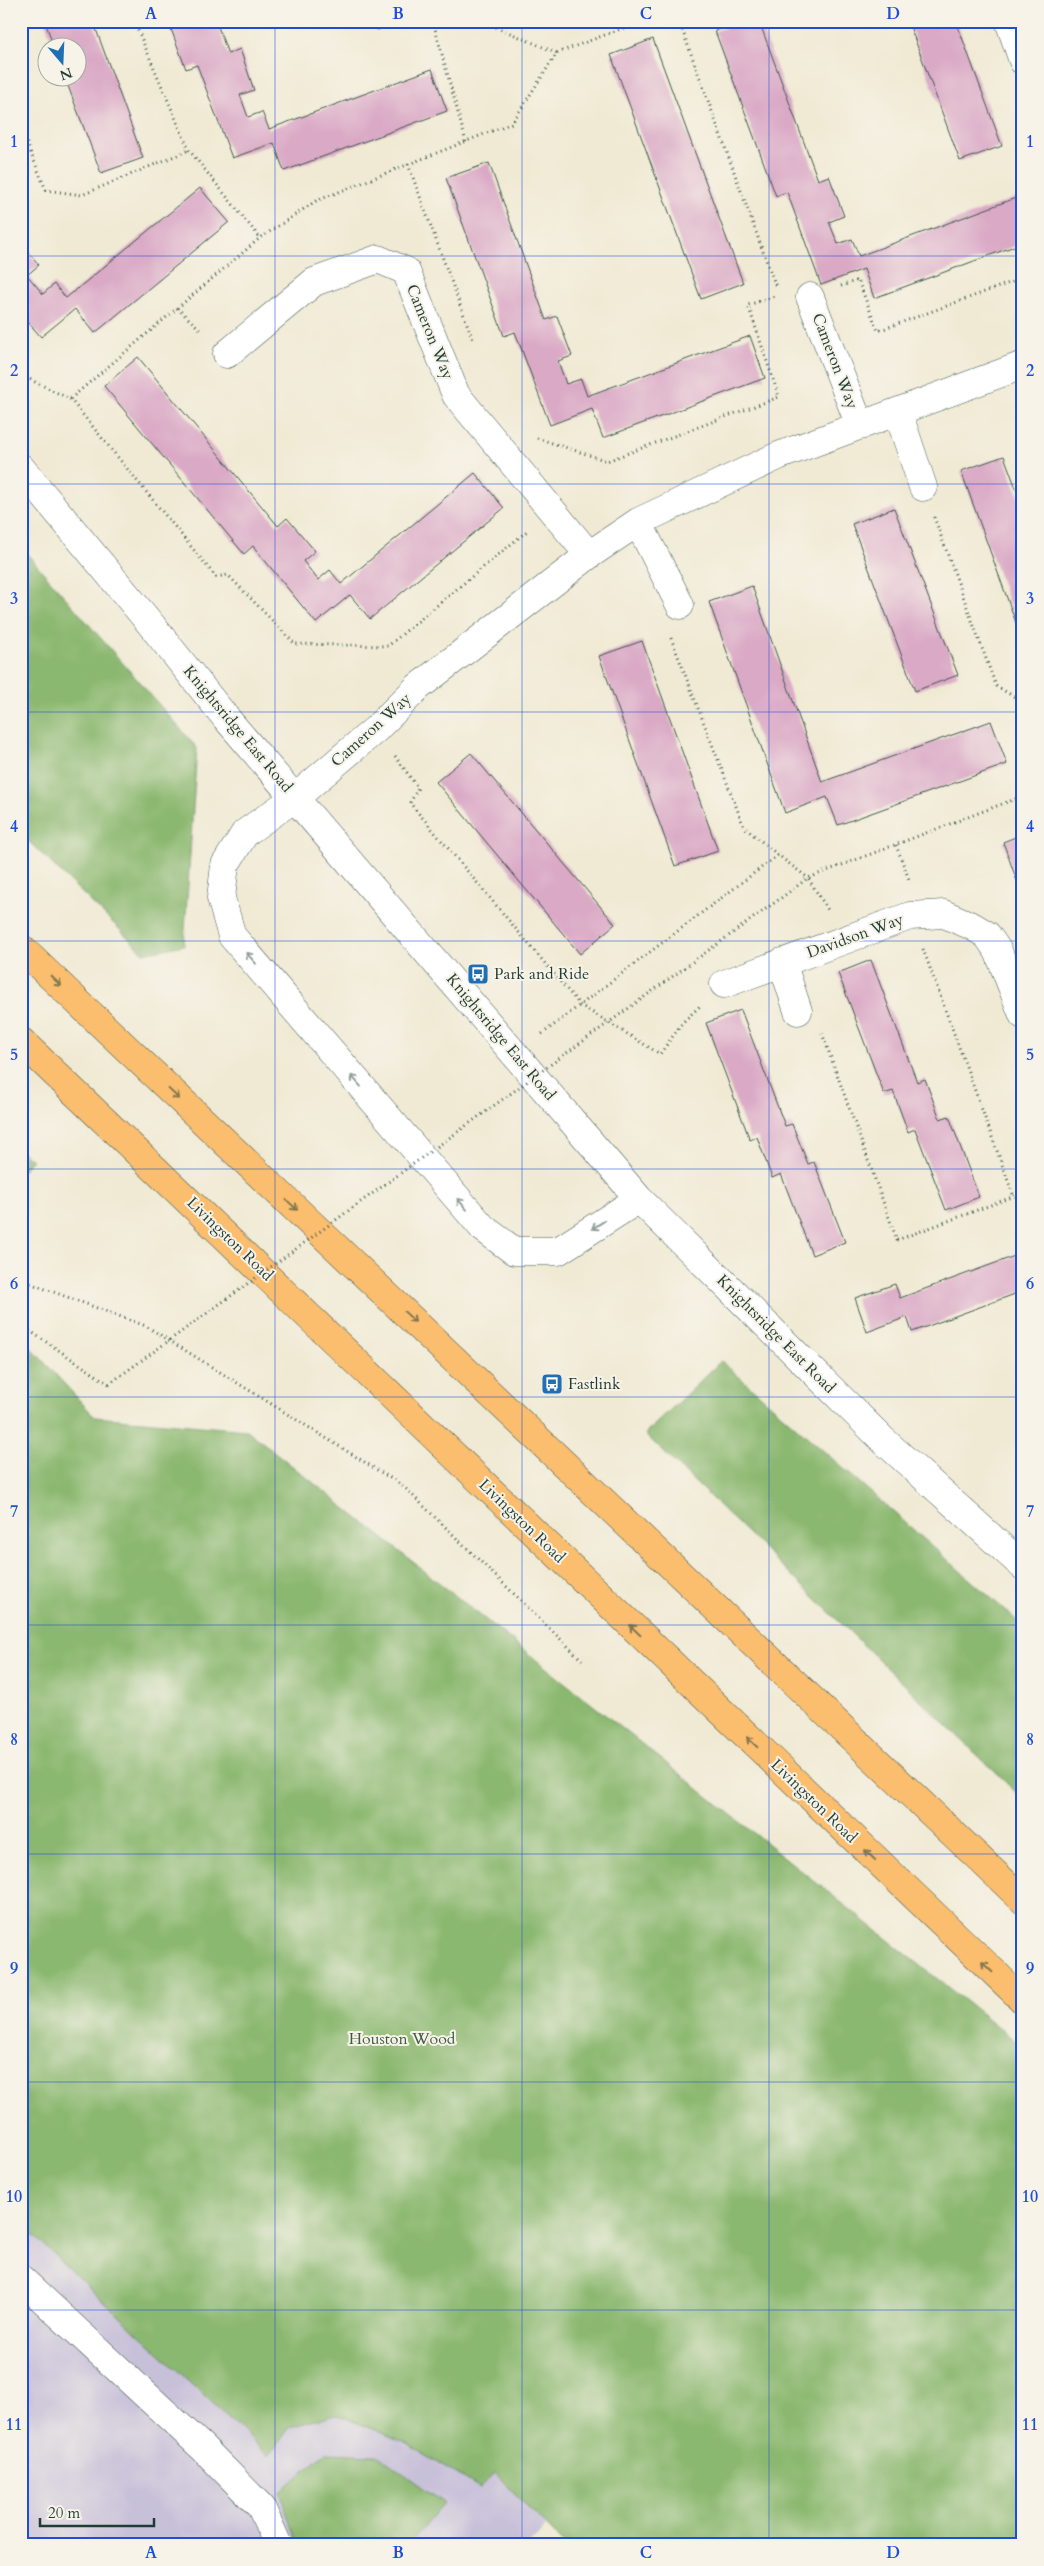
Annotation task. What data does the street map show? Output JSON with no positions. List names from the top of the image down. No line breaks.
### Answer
{"streets":{"main road":["Livingston Road"],"street":["Cameron Way","Knightsridge East Road","Davidson Way"]},"crossings":[["Cameron Way","Knightsridge East Road"]],"parks":["Houston Wood"],"places":{"bus stop":["Park and Ride","Fastlink"]},"scale_bar":"20 m","north":"bottom","grid":{"columns":["A","B","C","D"],"rows":["1","2","3","4","5","6","7","8","9","10","11"]}}
